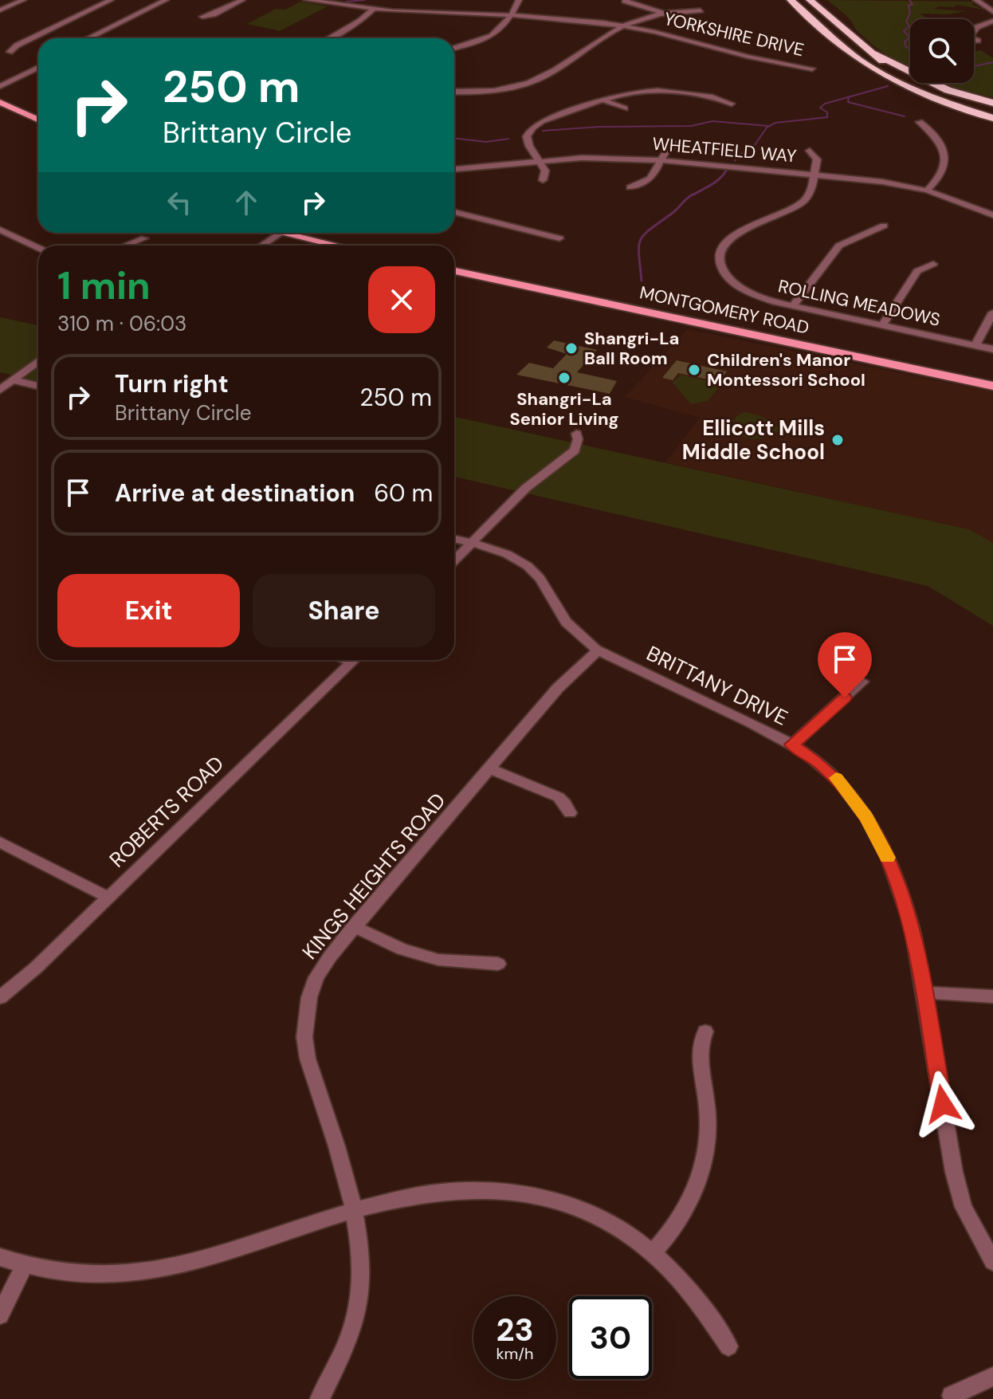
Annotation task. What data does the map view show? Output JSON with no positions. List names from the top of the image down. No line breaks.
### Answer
{"streets":{"main road":["MONTGOMERY ROAD"],"street":["YORKSHIRE DRIVE","WHEATFIELD WAY","ROLLING MEADOWS","BRITTANY DRIVE","ROBERTS ROAD","KINGS HEIGHTS ROAD"]},"crossings":[["WHEATFIELD WAY","ROLLING MEADOWS"],["BRITTANY DRIVE","KINGS HEIGHTS ROAD"]],"places":["Shangri-La Ball Room","Children's Manor Montessori School","Shangri-La Senior Living","Ellicott Mills Middle School"],"page":{"turn":["250 m","Brittany Circle"],"heading":["1 min","310 m · 06:03"],"list":[{"name":"Turn right","note":"Brittany Circle","value":"250 m"},{"name":"Arrive at destination","value":"60 m"}],"buttons":["Exit","Share"],"speed":"23 km/h","limit":"30"}}
